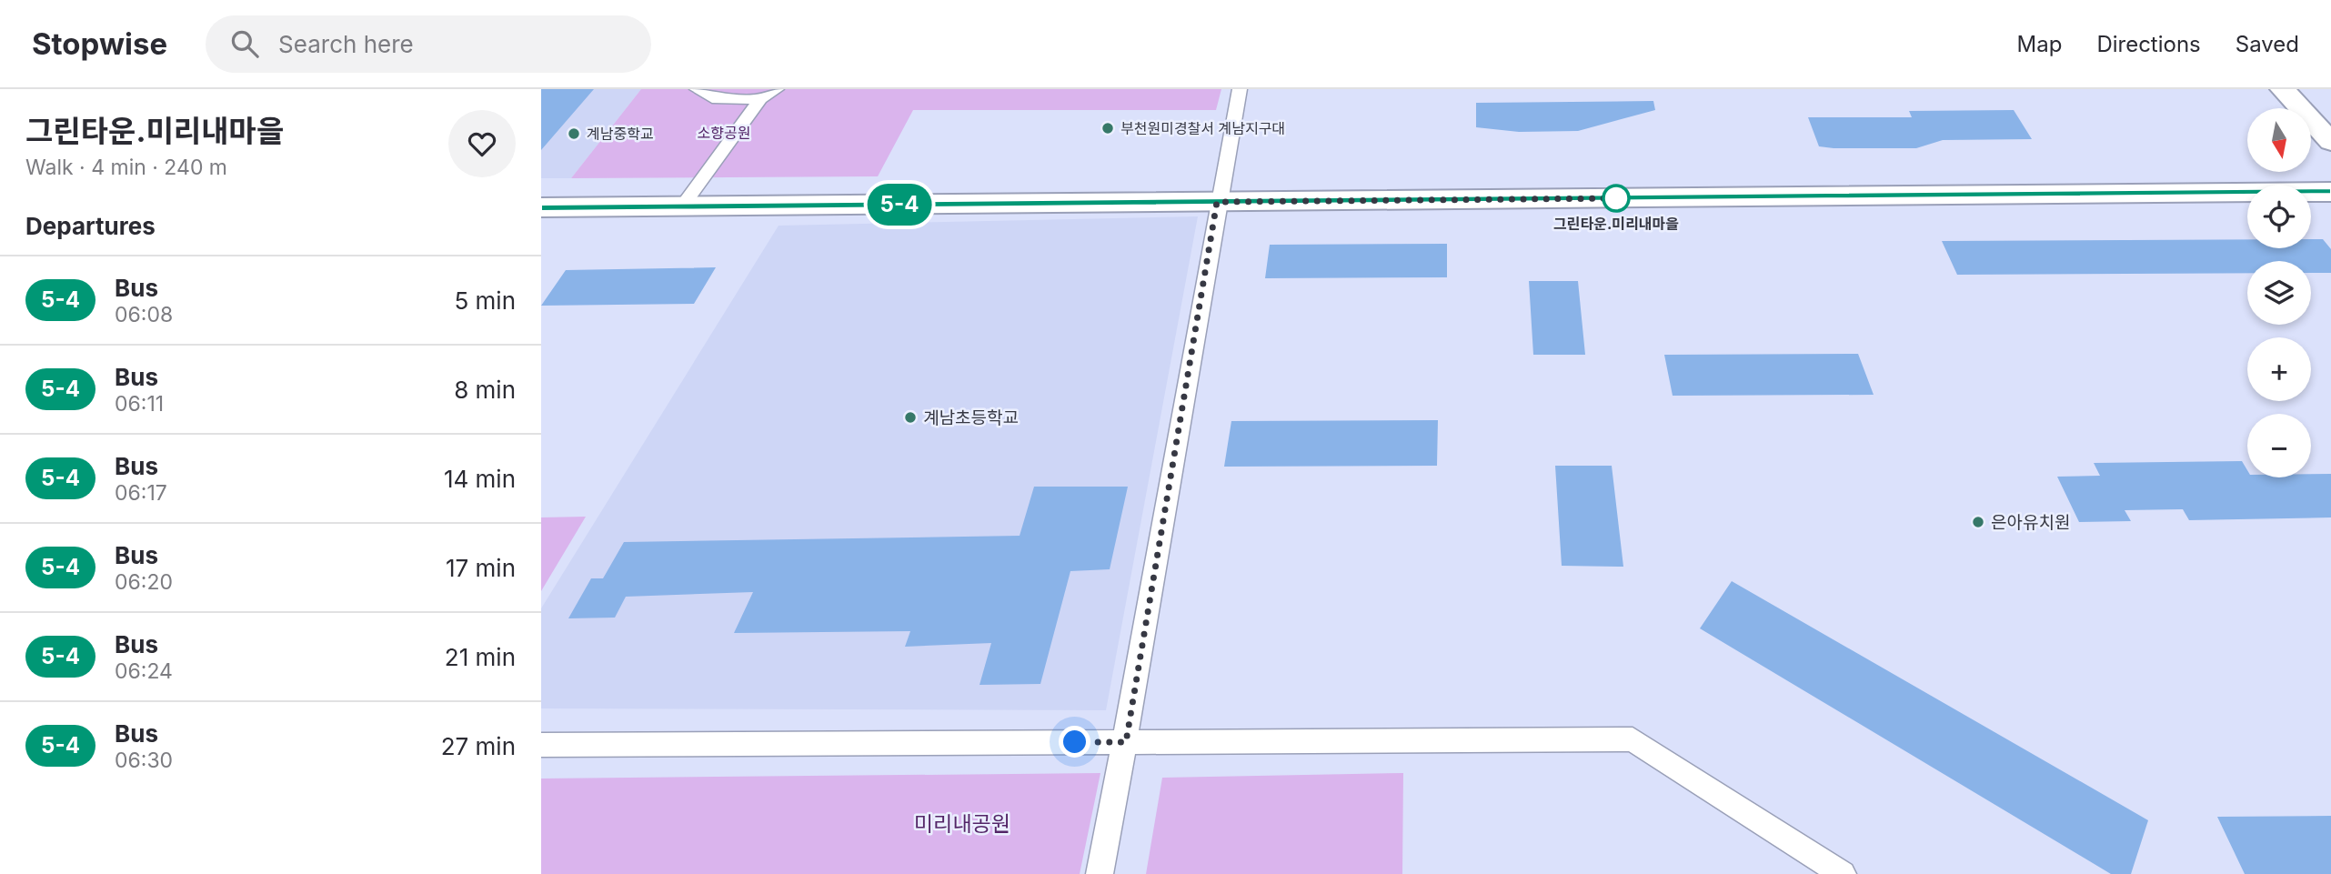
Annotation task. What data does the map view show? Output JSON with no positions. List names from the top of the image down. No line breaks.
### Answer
{"parks":["소향공원","미리내공원"],"places":["부천원미경찰서 계남지구대","계남중학교","그린타운.미리내마을","계남초등학교","은아유치원"],"lines":["bus line 5-4"],"north":"bottom","page":{"header":"Stopwise","search":"Search here","nav":["Map","Directions","Saved"],"heading":[["그린타운.미리내마을","Walk · 4 min · 240 m"],"Departures"],"on_map":"5-4","map_buttons":["+","−"],"list":[{"mark":"5-4","name":"Bus","note":"06:08","value":"5 min"},{"mark":"5-4","name":"Bus","note":"06:11","value":"8 min"},{"mark":"5-4","name":"Bus","note":"06:17","value":"14 min"},{"mark":"5-4","name":"Bus","note":"06:20","value":"17 min"},{"mark":"5-4","name":"Bus","note":"06:24","value":"21 min"},{"mark":"5-4","name":"Bus","note":"06:30","value":"27 min"}]}}
